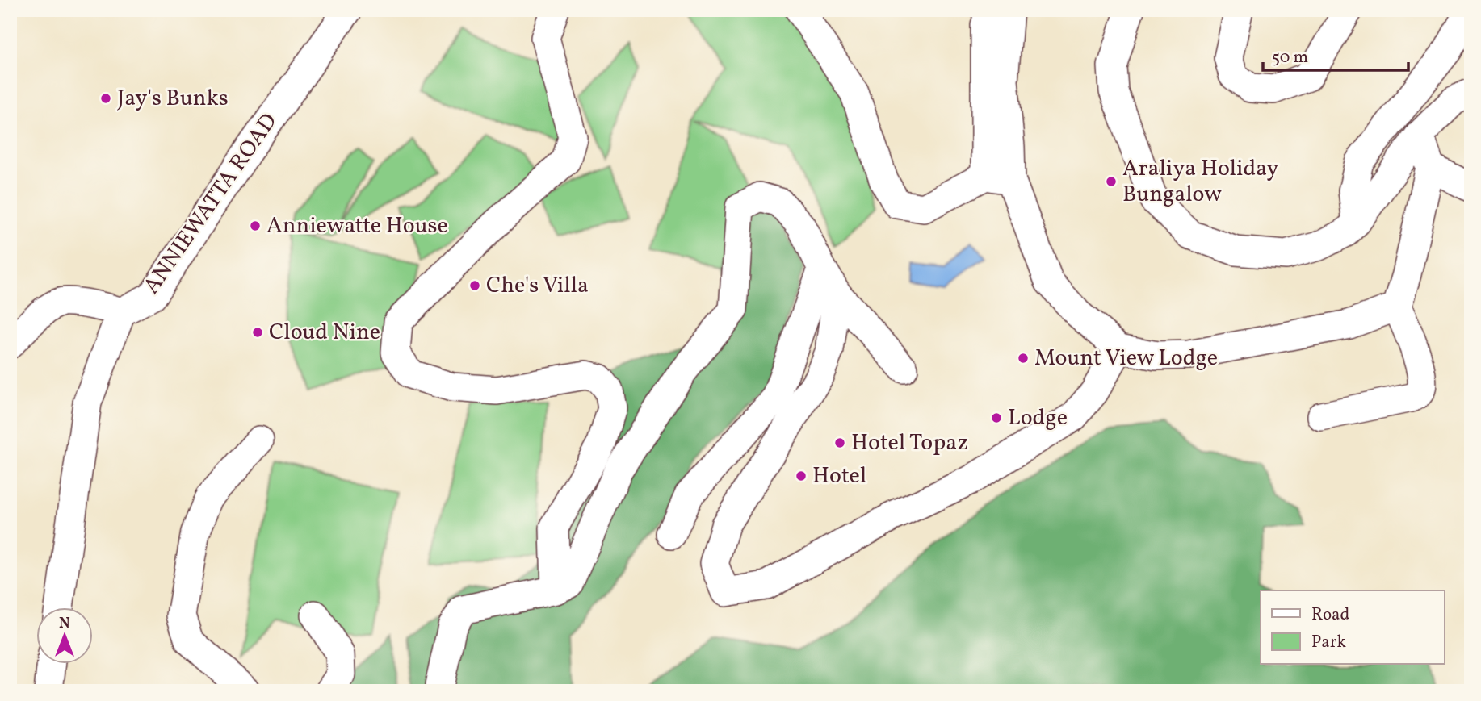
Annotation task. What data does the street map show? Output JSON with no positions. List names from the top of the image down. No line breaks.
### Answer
{"streets":{"street":["ANNIEWATTA ROAD"]},"places":["Jay's Bunks","Araliya Holiday Bungalow","Anniewatte House","Che's Villa","Cloud Nine","Mount View Lodge","Lodge","Hotel Topaz","Hotel"],"legend":["Road","Park"],"scale_bar":"50 m","north":"top"}
